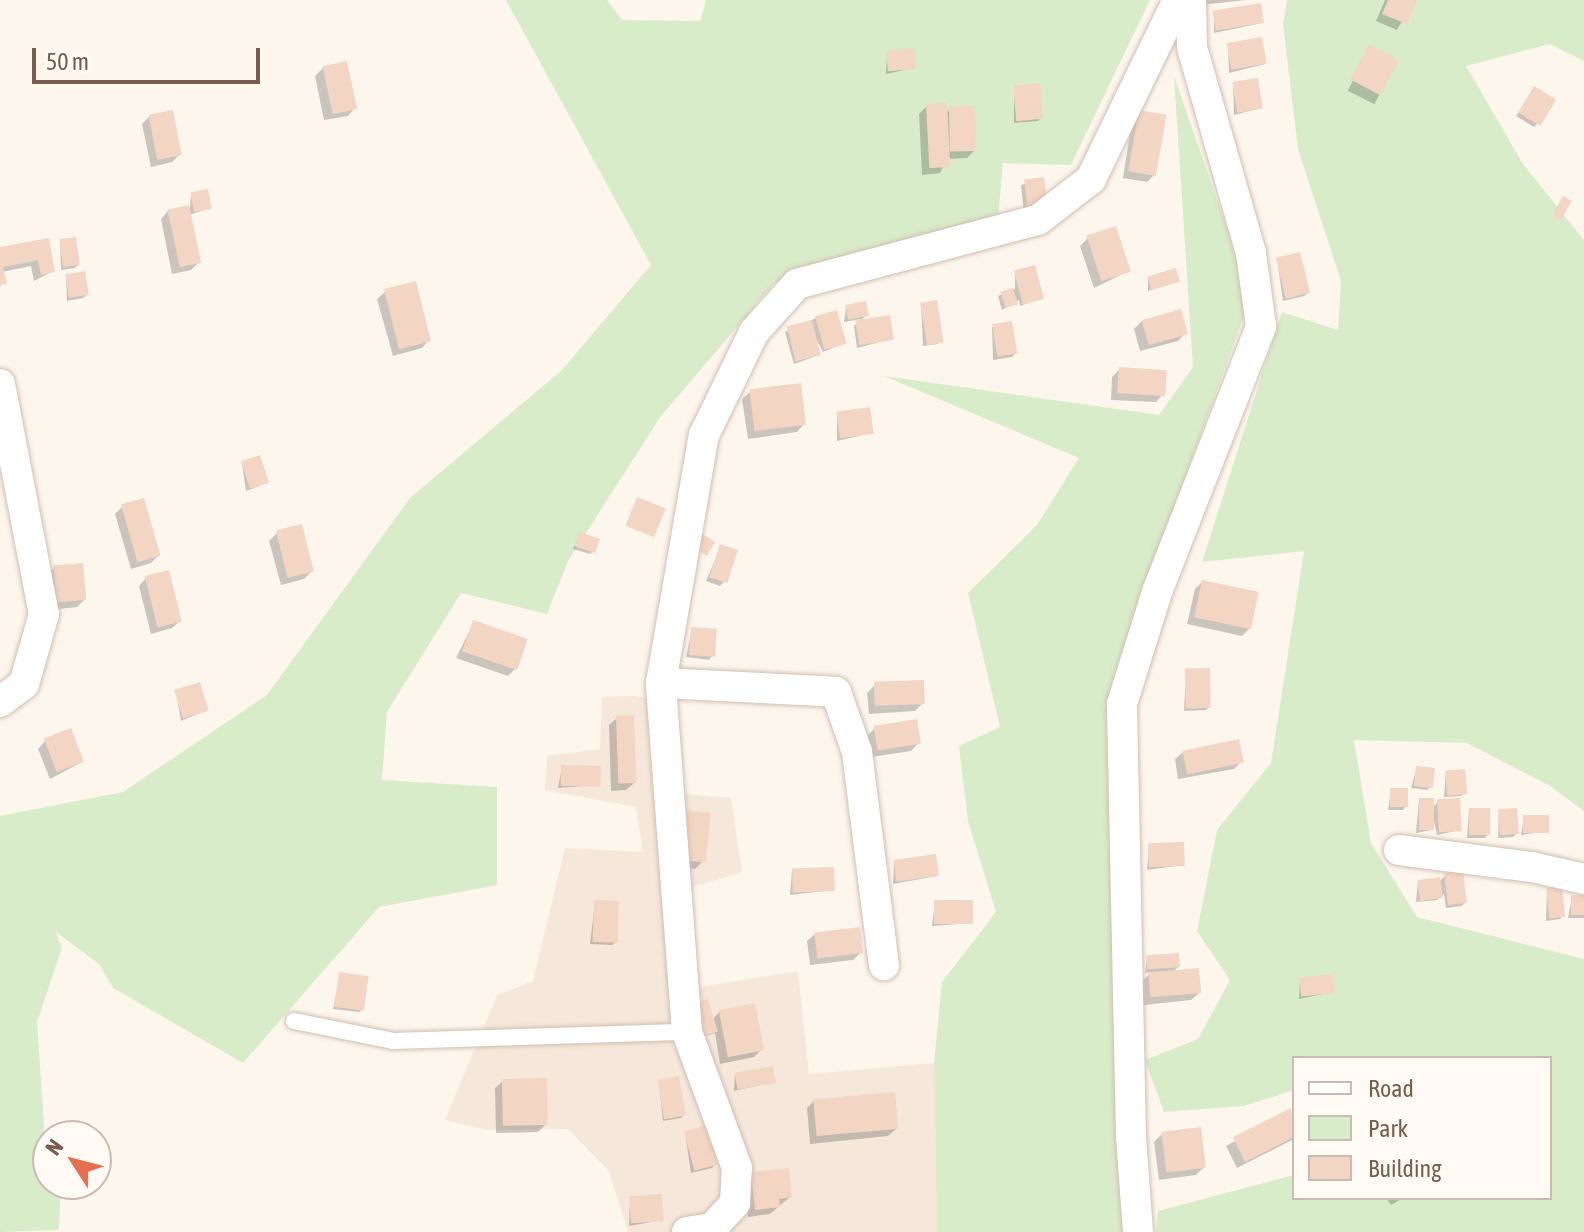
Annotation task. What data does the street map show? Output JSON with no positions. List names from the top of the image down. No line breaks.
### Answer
{"legend":["Road","Park","Building"],"scale_bar":"50 m","north":"top left"}
